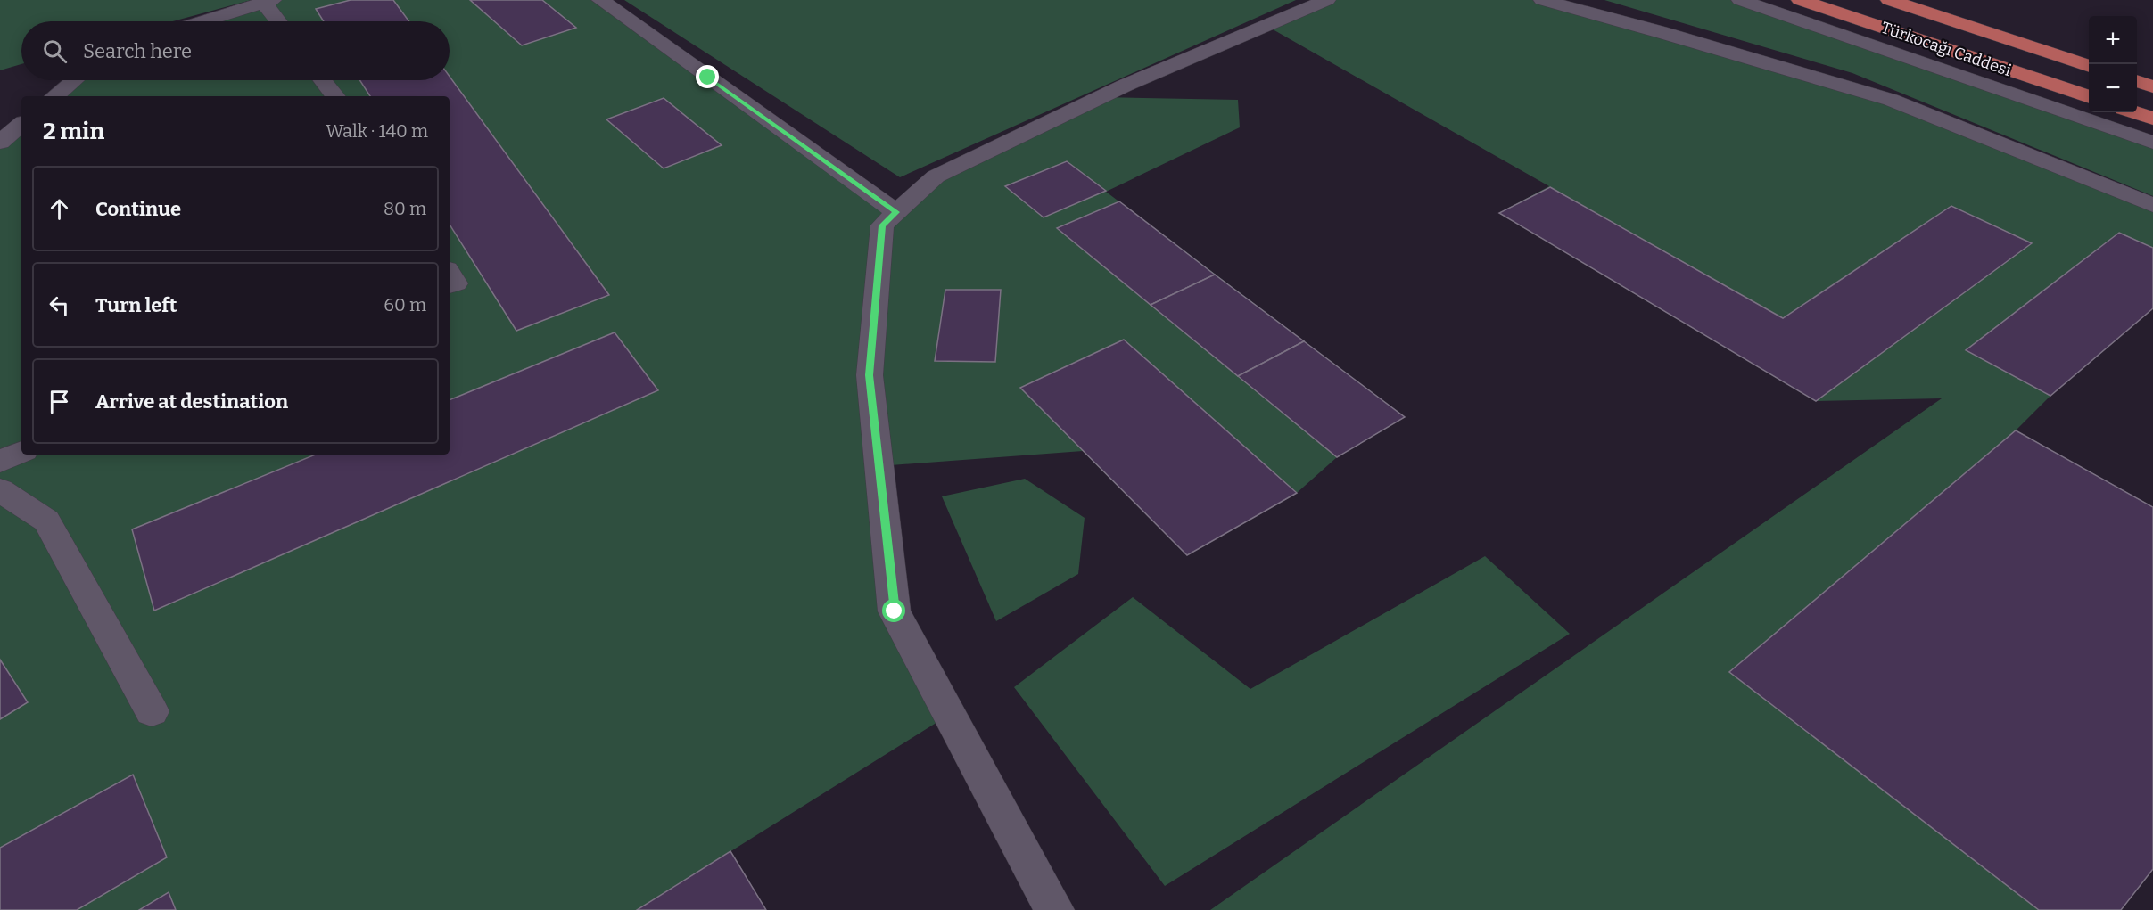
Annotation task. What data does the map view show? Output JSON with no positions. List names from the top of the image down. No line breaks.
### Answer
{"streets":{"main road":["Türkocağı Caddesi"]},"page":{"map_buttons":["+","−"],"search":"Search here","heading":["2 min","Walk · 140 m"],"list":[["Continue","80 m"],["Turn left","60 m"],"Arrive at destination"]}}
